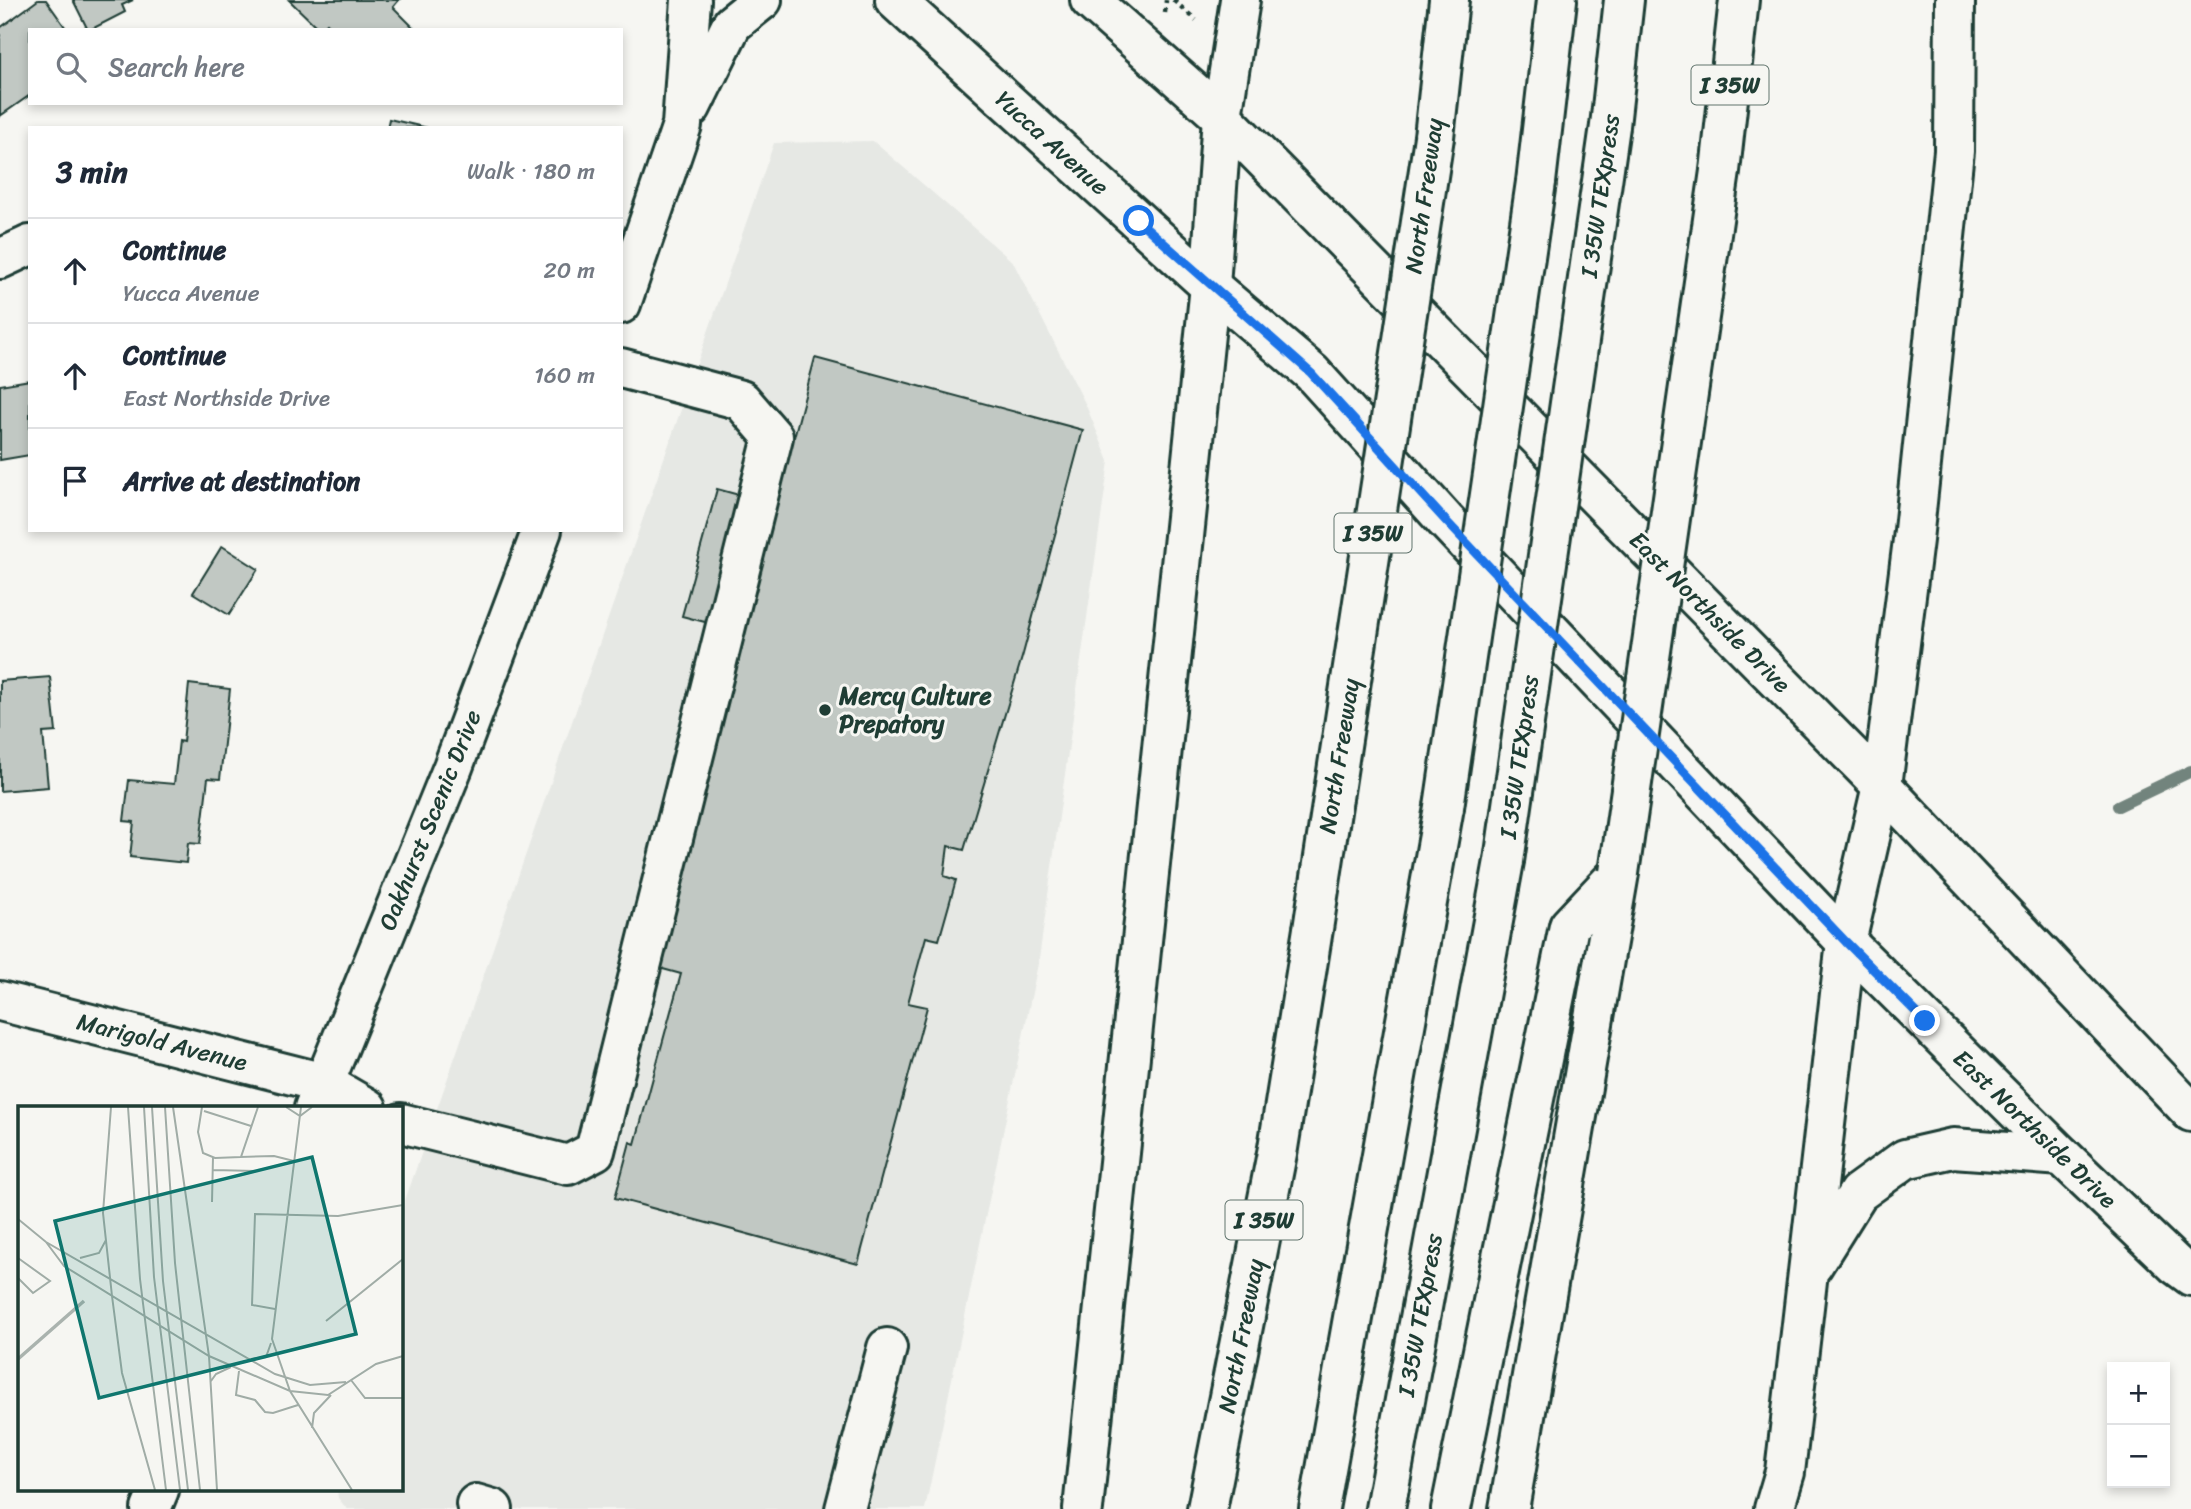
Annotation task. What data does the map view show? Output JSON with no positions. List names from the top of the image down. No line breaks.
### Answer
{"streets":{"main road":["I 35W","Yucca Avenue","North Freeway","I 35W TEXpress","East Northside Drive","Oakhurst Scenic Drive","Marigold Avenue"]},"crossings":[["Yucca Avenue","East Northside Drive"],["Oakhurst Scenic Drive","Marigold Avenue"]],"places":["Mercy Culture Prepatory"],"page":{"search":"Search here","heading":["3 min","Walk · 180 m"],"list":[["Continue","Yucca Avenue","20 m"],["Continue","East Northside Drive","160 m"],"Arrive at destination"],"map_buttons":["+","−"]}}
